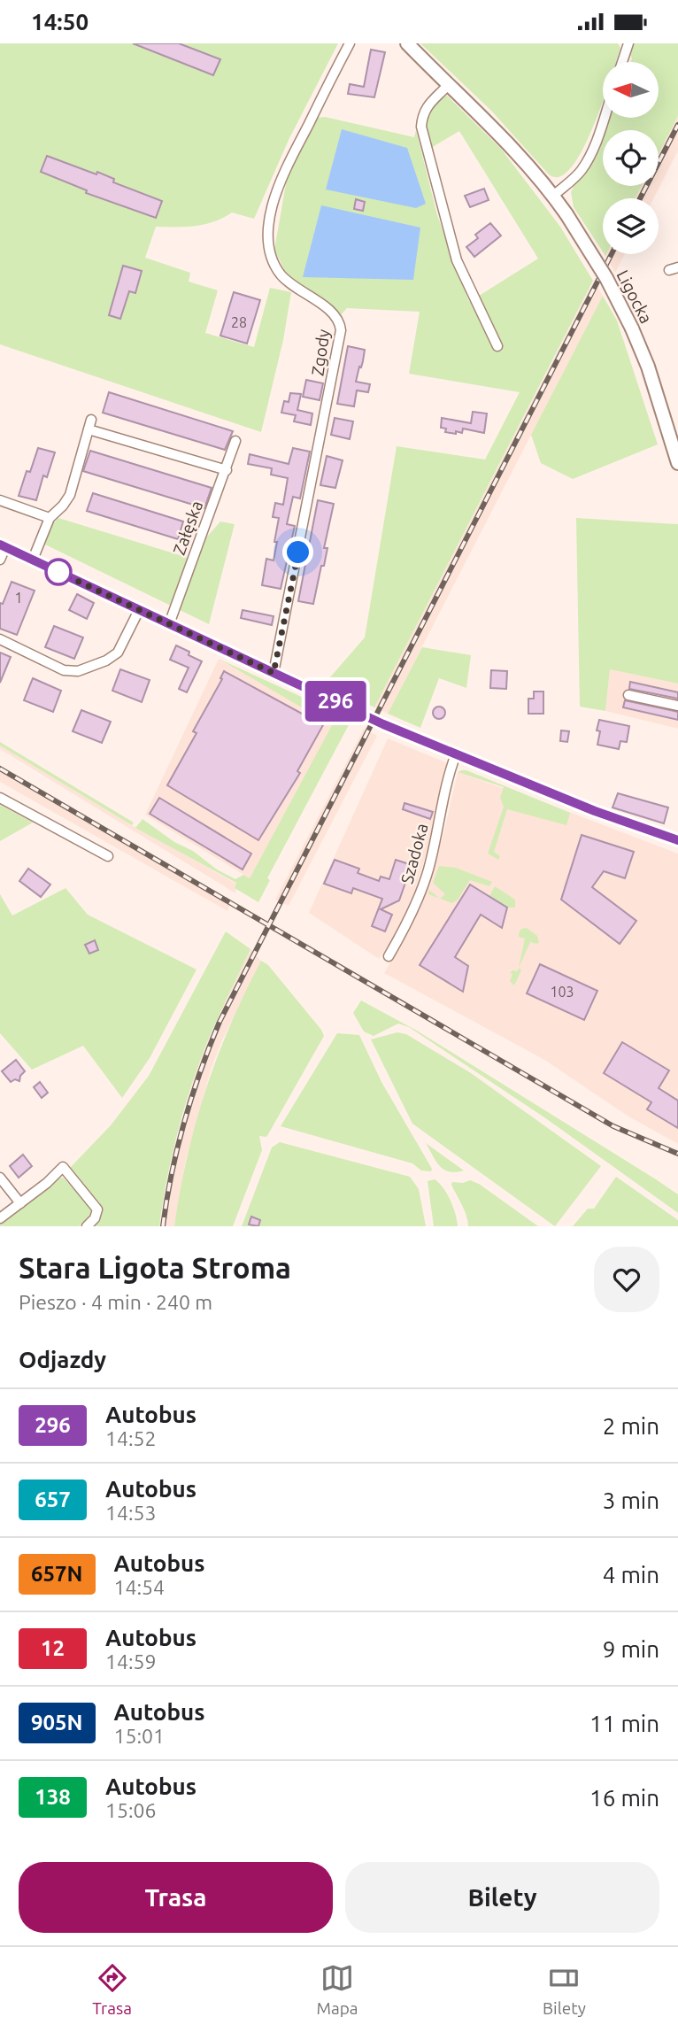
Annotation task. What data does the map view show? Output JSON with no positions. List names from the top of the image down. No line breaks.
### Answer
{"streets":{"street":["Ligocka","Zgody","Załęska","Szadoka"]},"lines":["bus line 296"],"house_numbers":["28","1","103"],"north":"left","page":{"status":"14:50","on_map":"296","heading":[["Stara Ligota Stroma","Pieszo · 4 min · 240 m"],"Odjazdy"],"list":[{"mark":"296","name":"Autobus","note":"14:52","value":"2 min"},{"mark":"657","name":"Autobus","note":"14:53","value":"3 min"},{"mark":"657N","name":"Autobus","note":"14:54","value":"4 min"},{"mark":"12","name":"Autobus","note":"14:59","value":"9 min"},{"mark":"905N","name":"Autobus","note":"15:01","value":"11 min"},{"mark":"138","name":"Autobus","note":"15:06","value":"16 min"}],"buttons":["Trasa","Bilety"],"tabs":["Trasa","Mapa","Bilety"]}}
